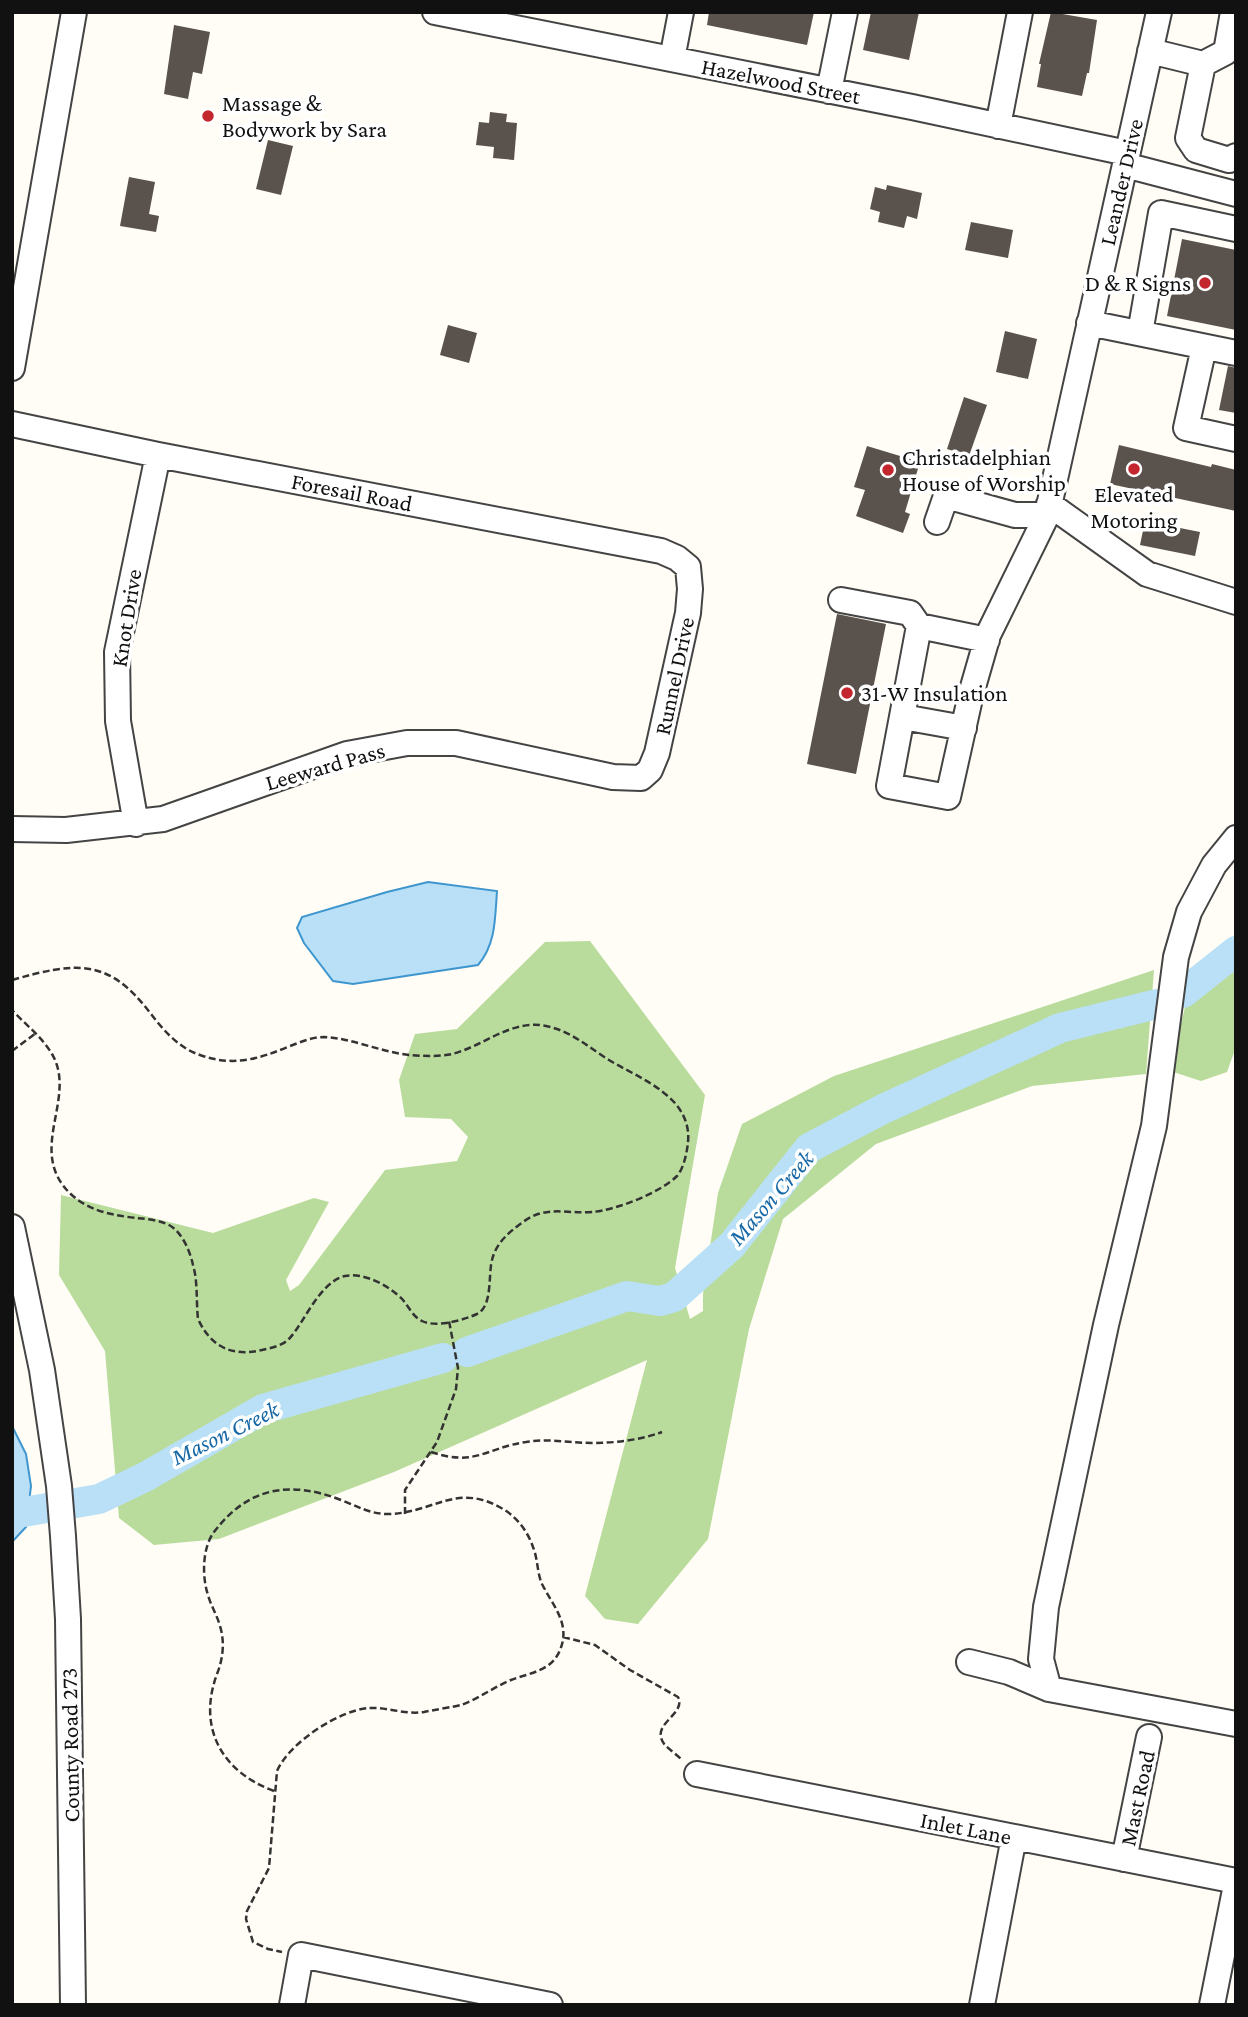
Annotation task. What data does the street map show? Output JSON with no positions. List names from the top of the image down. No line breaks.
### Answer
{"streets":{"street":["Hazelwood Street","Leander Drive","Foresail Road","Knot Drive","Runnel Drive","Leeward Pass","County Road 273","Mast Road","Inlet Lane"]},"crossings":[["Hazelwood Street","Leander Drive"],["Foresail Road","Knot Drive"],["Foresail Road","Runnel Drive"],["Knot Drive","Leeward Pass"],["Runnel Drive","Leeward Pass"],["Mast Road","Inlet Lane"]],"water":["Mason Creek"],"places":["Massage & Bodywork by Sara","D & R Signs","Elevated Motoring","Christadelphian House of Worship","31-W Insulation"]}
